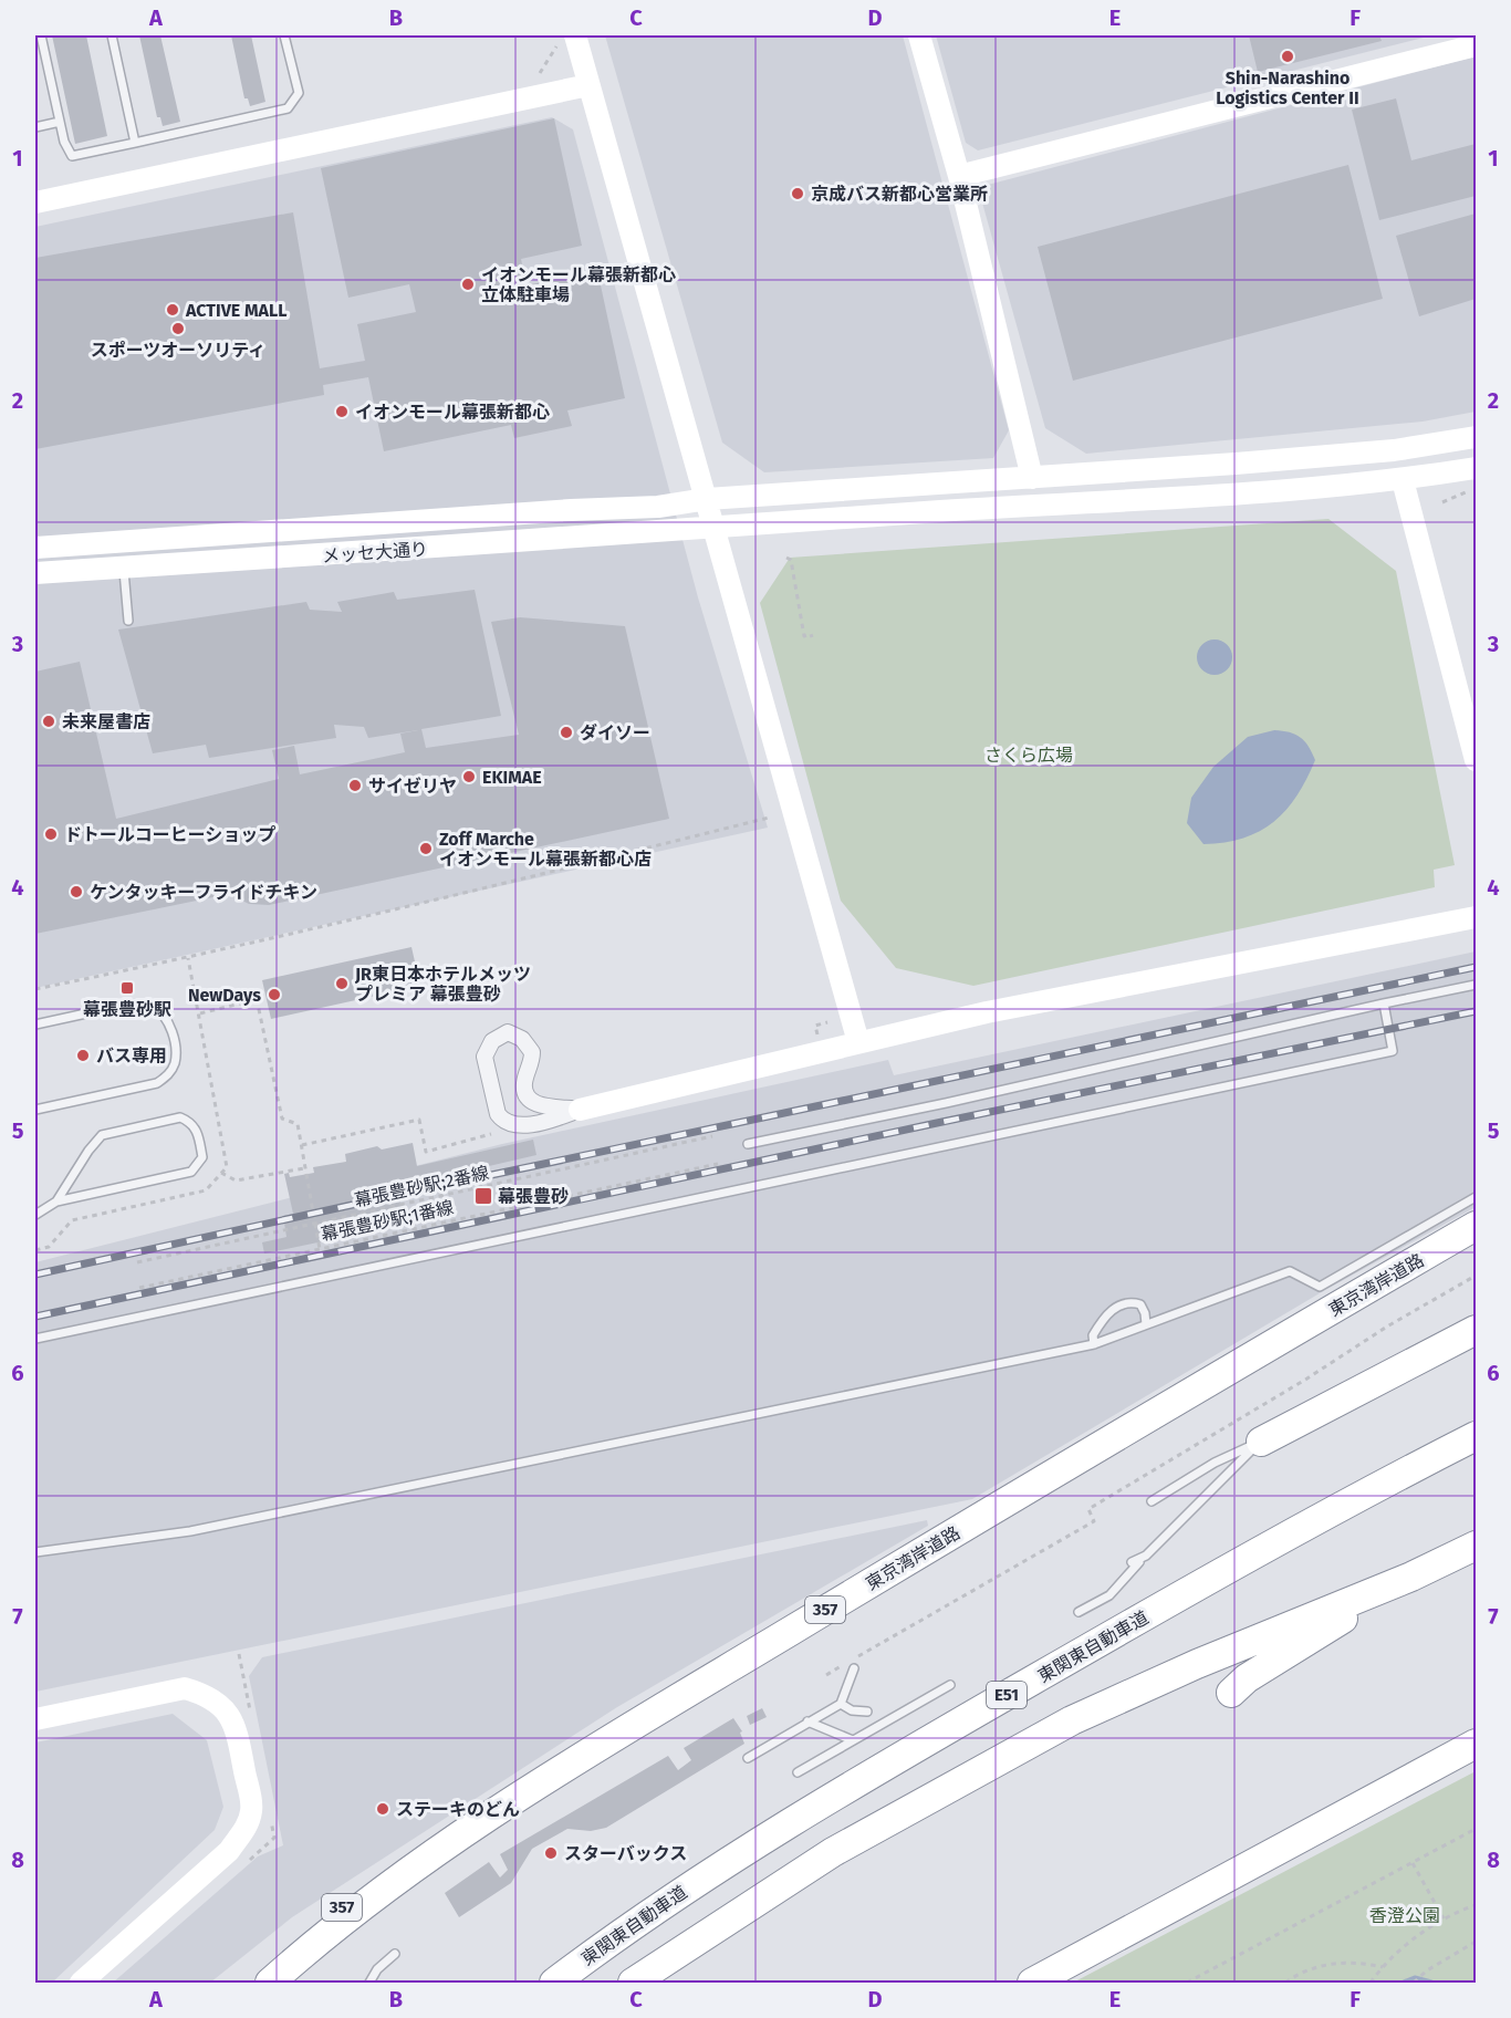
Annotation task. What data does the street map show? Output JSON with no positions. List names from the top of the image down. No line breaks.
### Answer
{"streets":{"highway":["東京湾岸道路","357","東関東自動車道","E51"],"street":["メッセ大通り"],"path":["幕張豊砂駅;2番線","幕張豊砂駅;1番線"]},"crossings":[["東京湾岸道路","357"]],"parks":["さくら広場","香澄公園"],"places":{"other":["Shin-Narashino Logistics Center II","京成バス新都心営業所","イオンモール幕張新都心 立体駐車場","ACTIVE MALL","スポーツオーソリティ","イオンモール幕張新都心","未来屋書店","ダイソー","EKIMAE","サイゼリヤ","ドトールコーヒーショップ","Zoff Marche イオンモール幕張新都心店","ケンタッキーフライドチキン","JR東日本ホテルメッツ プレミア 幕張豊砂","NewDays","バス専用","ステーキのどん","スターバックス"],"transit":["幕張豊砂駅","幕張豊砂"]},"grid":{"columns":["A","B","C","D","E","F"],"rows":["1","2","3","4","5","6","7","8"]}}
